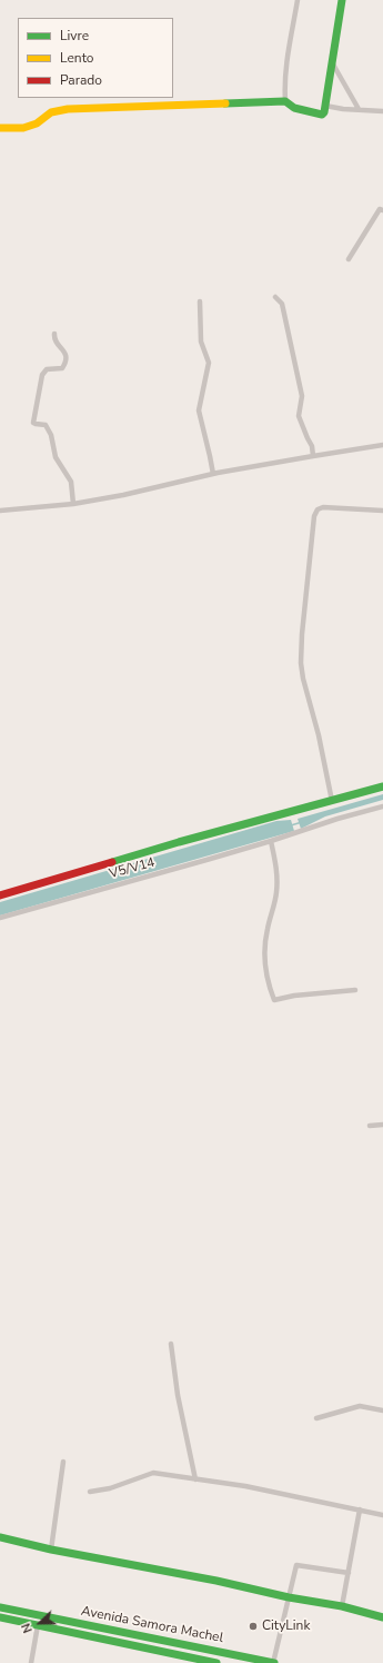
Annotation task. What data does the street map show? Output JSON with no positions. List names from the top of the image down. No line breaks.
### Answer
{"streets":{"main road":["Avenida Samora Machel"],"street":["V5/V14"]},"places":["CityLink"],"legend":["Livre","Lento","Parado"],"north":"left"}
